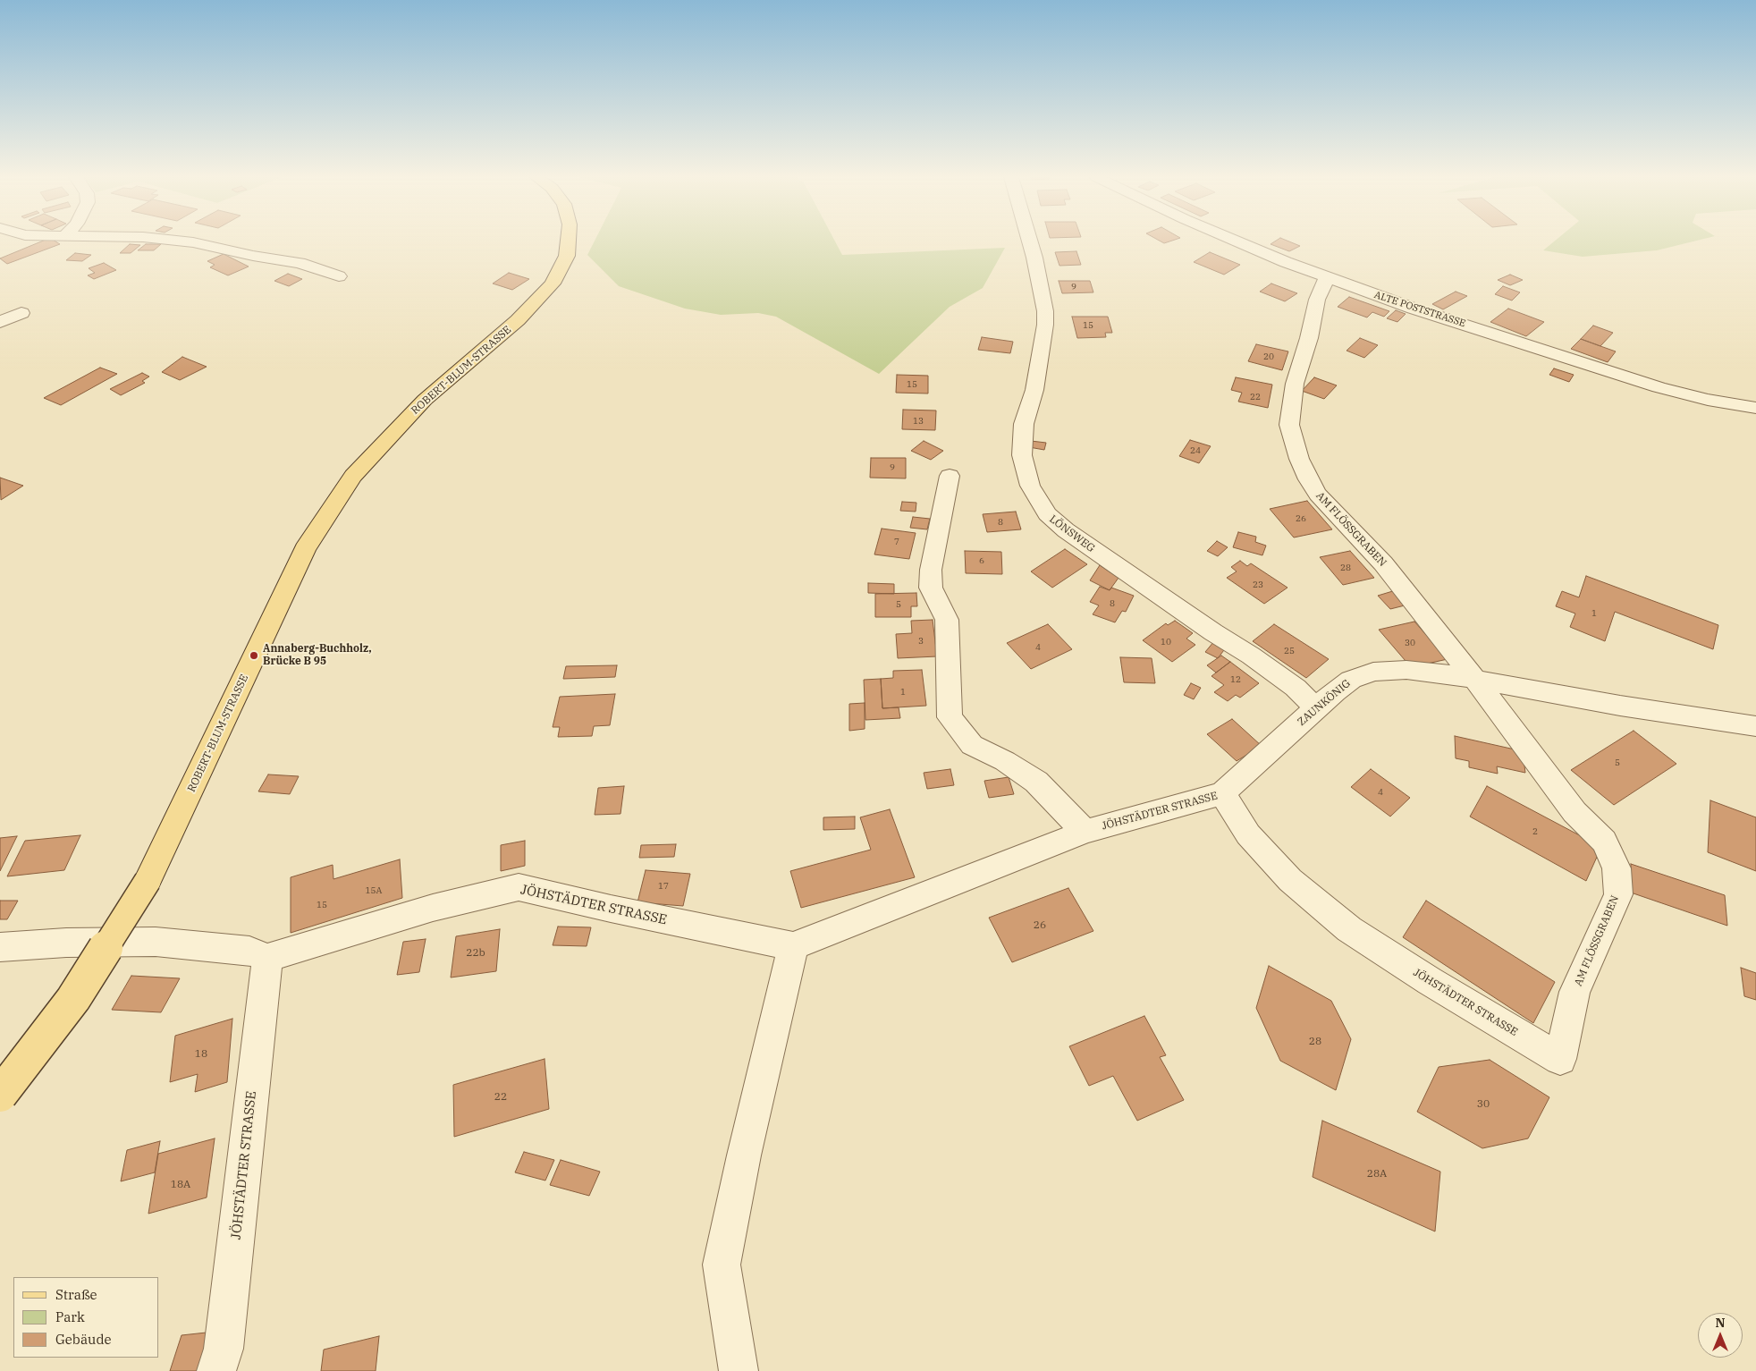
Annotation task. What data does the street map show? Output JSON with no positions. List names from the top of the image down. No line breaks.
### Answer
{"streets":{"main road":["ROBERT-BLUM-STRASSE"],"street":["ALTE POSTSTRASSE","AM FLÖSSGRABEN","LÖNSWEG","ZAUNKÖNIG","JÖHSTÄDTER STRASSE"]},"crossings":[["ALTE POSTSTRASSE","AM FLÖSSGRABEN"],["AM FLÖSSGRABEN","ZAUNKÖNIG"],["AM FLÖSSGRABEN","JÖHSTÄDTER STRASSE"],["LÖNSWEG","ZAUNKÖNIG"],["ZAUNKÖNIG","JÖHSTÄDTER STRASSE"]],"places":["Annaberg-Buchholz, Brücke B 95"],"house_numbers":["9","15","20","15","22","13","24","9","26","8","7","6","28","23","8","5","1","3","10","30","4","25","12","1","5","4","2","17","15A","15","26","22b","28","18","22","30","28A","18A"],"legend":["Straße","Park","Gebäude"],"north":"top"}
